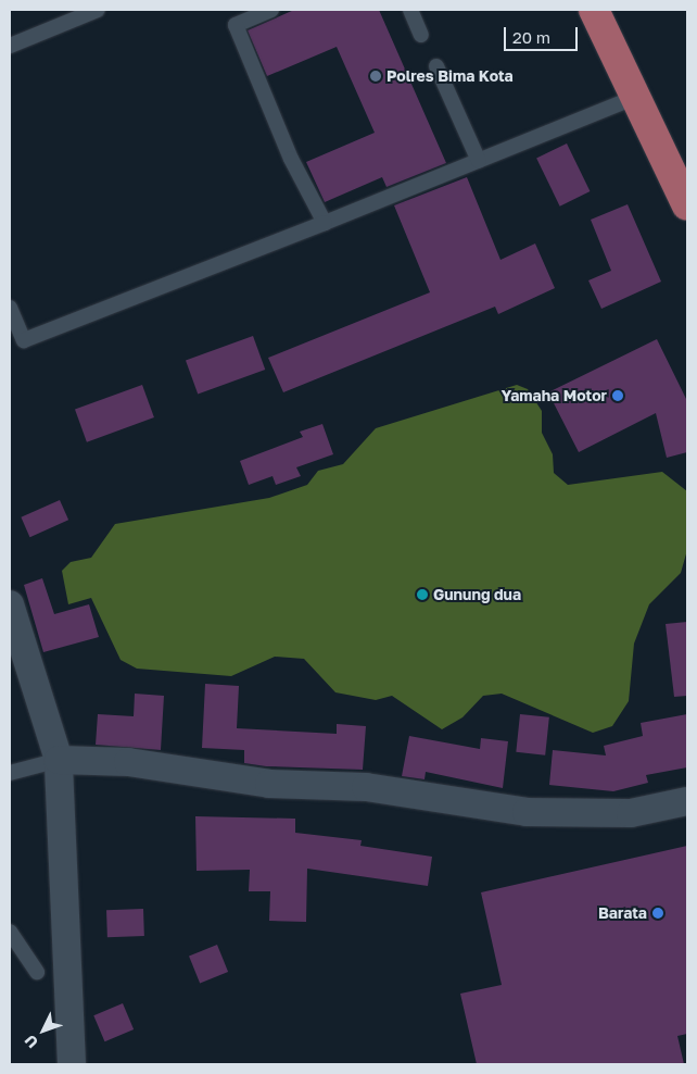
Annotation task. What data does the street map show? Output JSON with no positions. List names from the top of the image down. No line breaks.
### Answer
{"places":["Polres Bima Kota","Yamaha Motor","Gunung dua","Barata"],"scale_bar":"20 m","north":"bottom left"}
